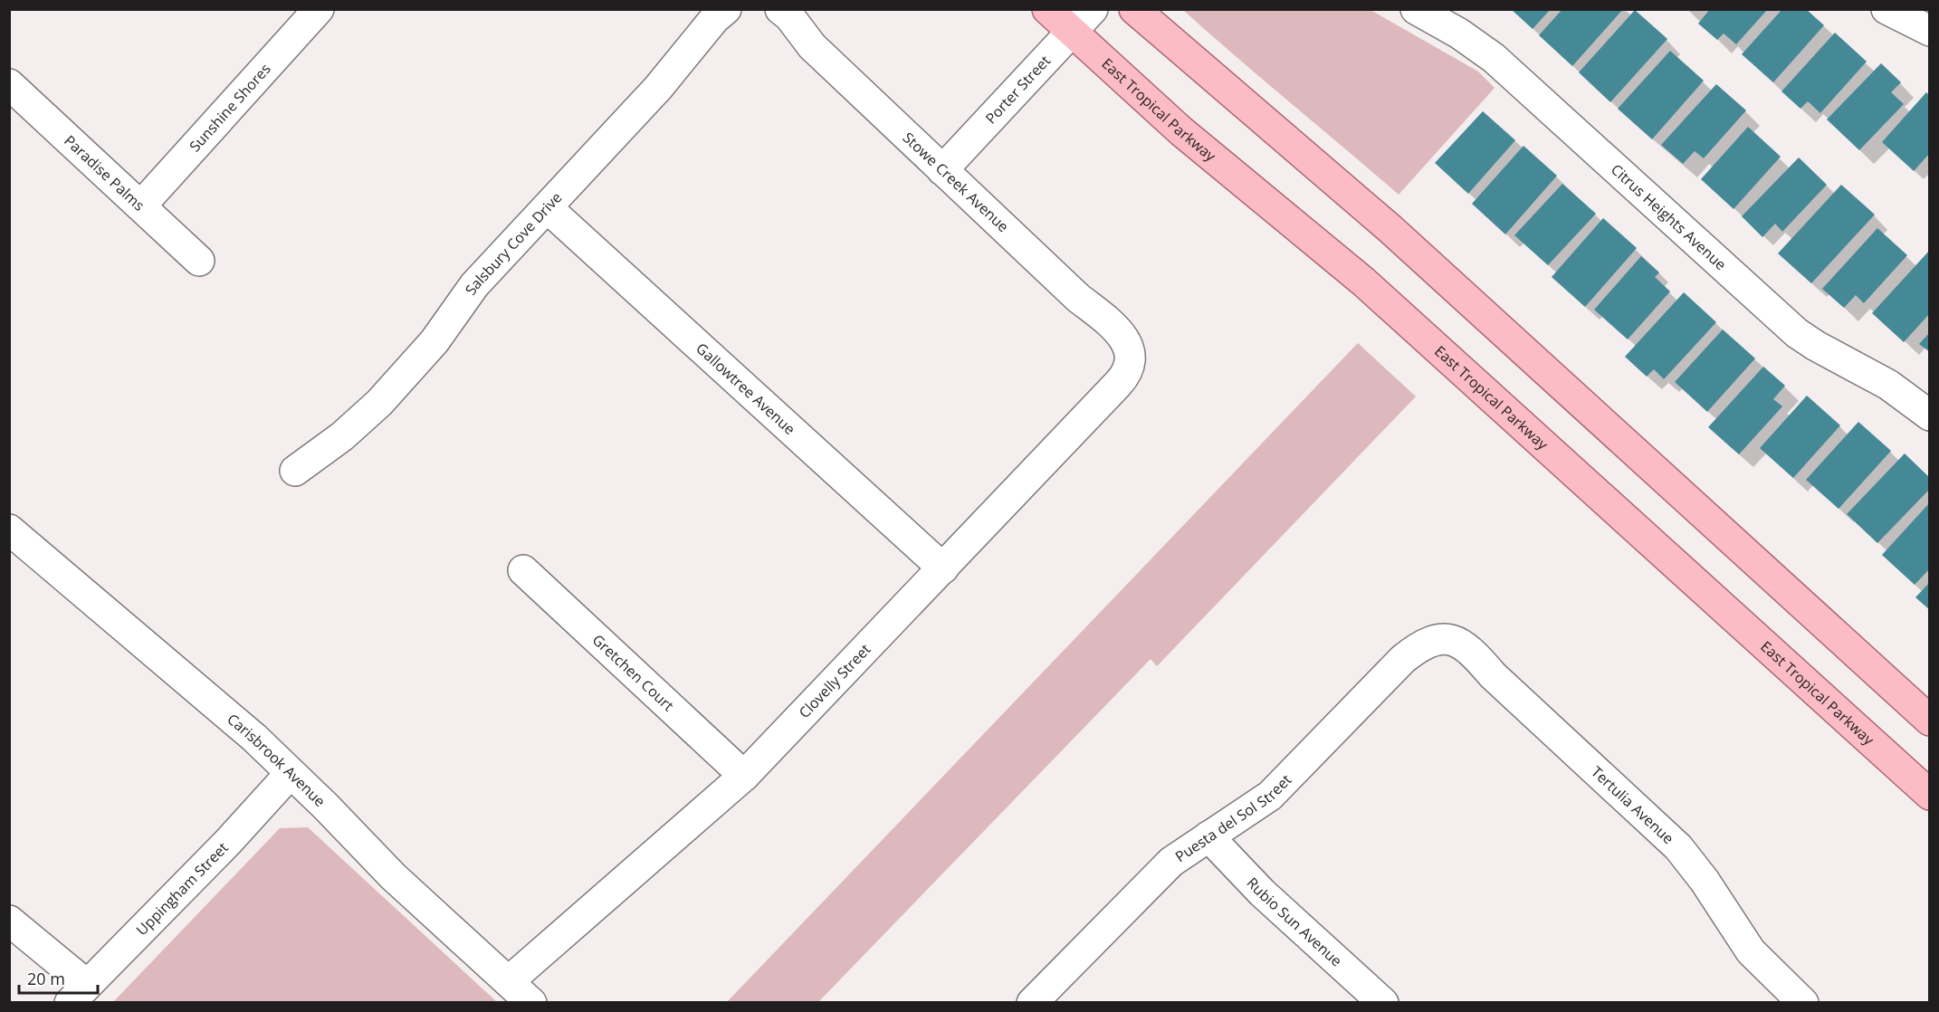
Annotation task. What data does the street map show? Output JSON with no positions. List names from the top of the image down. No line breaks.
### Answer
{"streets":{"main road":["East Tropical Parkway"],"street":["Porter Street","Sunshine Shores","Paradise Palms","Stowe Creek Avenue","Citrus Heights Avenue","Salsbury Cove Drive","Gallowtree Avenue","Gretchen Court","Clovelly Street","Carisbrook Avenue","Tertulia Avenue","Puesta del Sol Street","Uppingham Street","Rubio Sun Avenue"]},"crossings":[["Porter Street","East Tropical Parkway"],["Porter Street","Stowe Creek Avenue"],["Sunshine Shores","Paradise Palms"],["Stowe Creek Avenue","Clovelly Street"],["Salsbury Cove Drive","Gallowtree Avenue"],["Gallowtree Avenue","Clovelly Street"],["Gretchen Court","Clovelly Street"],["Clovelly Street","Carisbrook Avenue"],["Carisbrook Avenue","Uppingham Street"],["Tertulia Avenue","Puesta del Sol Street"],["Puesta del Sol Street","Rubio Sun Avenue"]],"scale_bar":"20 m"}
